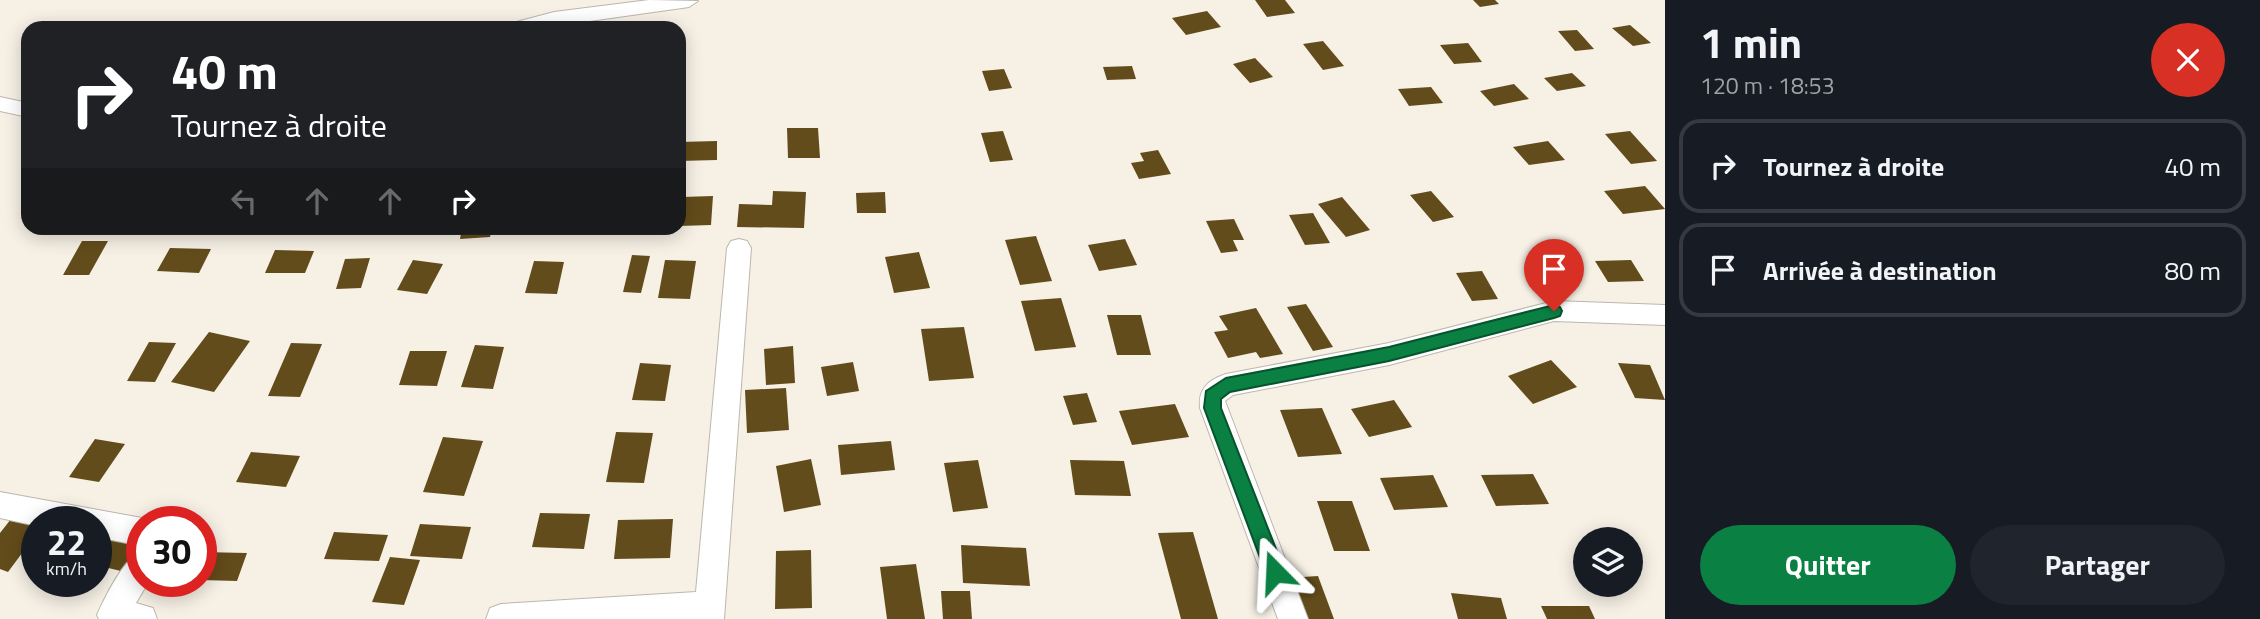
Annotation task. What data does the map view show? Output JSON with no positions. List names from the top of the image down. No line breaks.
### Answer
{"page":{"heading":["1 min","120 m · 18:53"],"turn":["40 m","Tournez à droite"],"list":[{"name":"Tournez à droite","value":"40 m"},{"name":"Arrivée à destination","value":"80 m"}],"speed":"22 km/h","limit":"30","buttons":["Quitter","Partager"]}}
